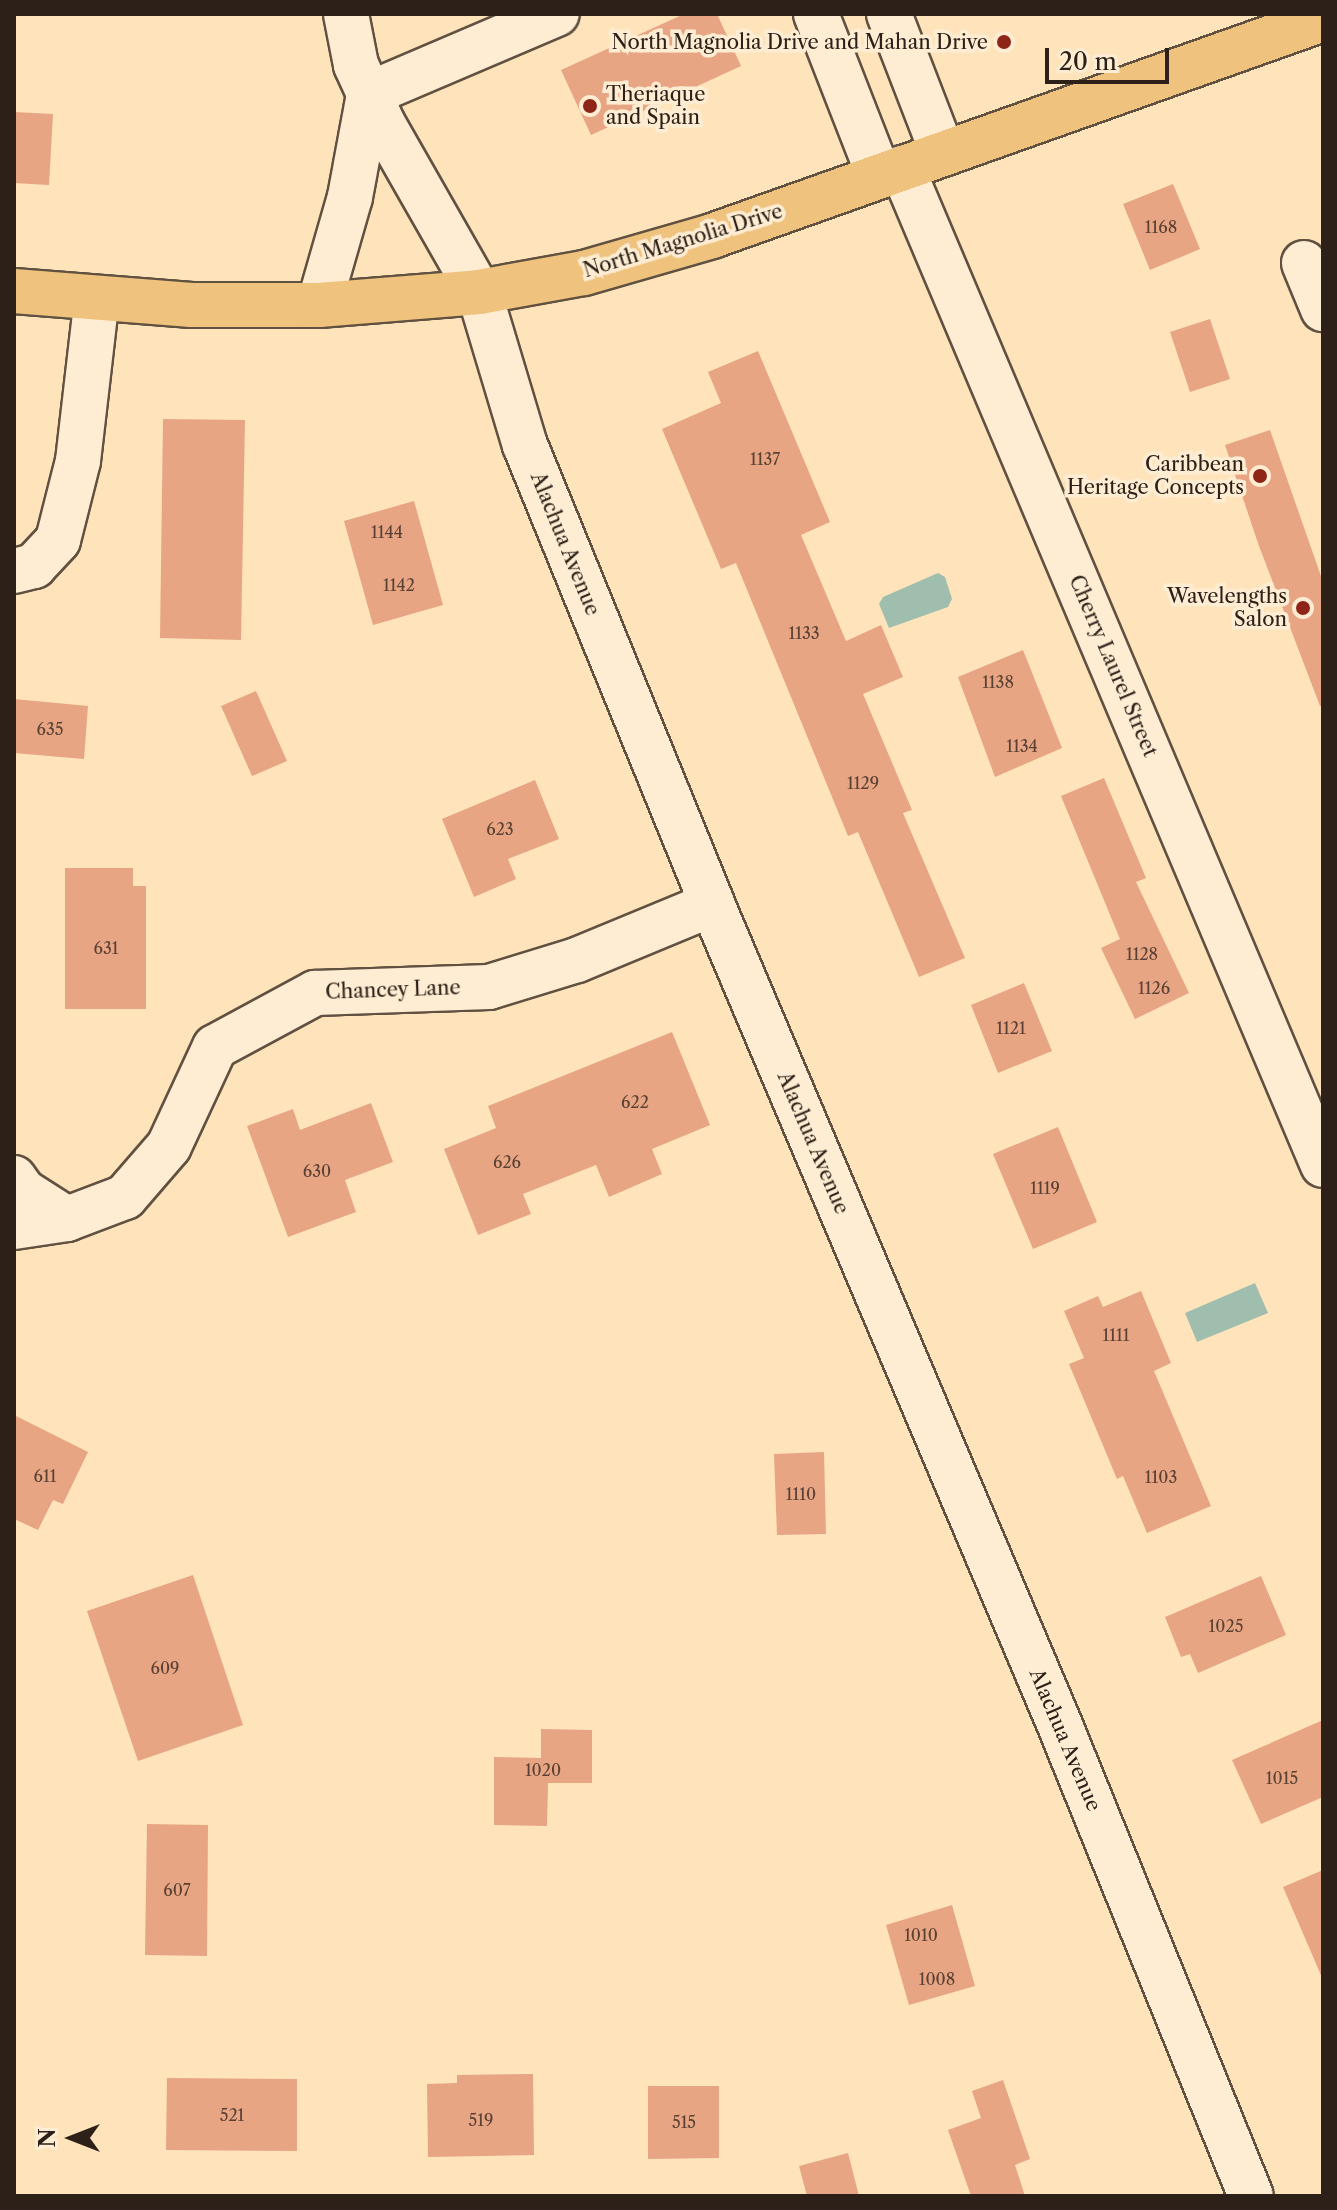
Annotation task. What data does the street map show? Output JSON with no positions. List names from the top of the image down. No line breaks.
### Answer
{"streets":{"main road":["North Magnolia Drive"],"street":["Alachua Avenue","Cherry Laurel Street","Chancey Lane"]},"crossings":[["North Magnolia Drive","Alachua Avenue"],["North Magnolia Drive","Cherry Laurel Street"],["Alachua Avenue","Chancey Lane"]],"places":["North Magnolia Drive and Mahan Drive","Theriaque and Spain","Caribbean Heritage Concepts","Wavelengths Salon"],"house_numbers":["1168","1137","1144","1142","1133","1138","635","1134","1129","623","631","1128","1126","1121","622","626","630","1119","1111","611","1103","1110","1025","609","1020","1015","607","1010","1008","521","519","515"],"scale_bar":"20 m","north":"left"}
